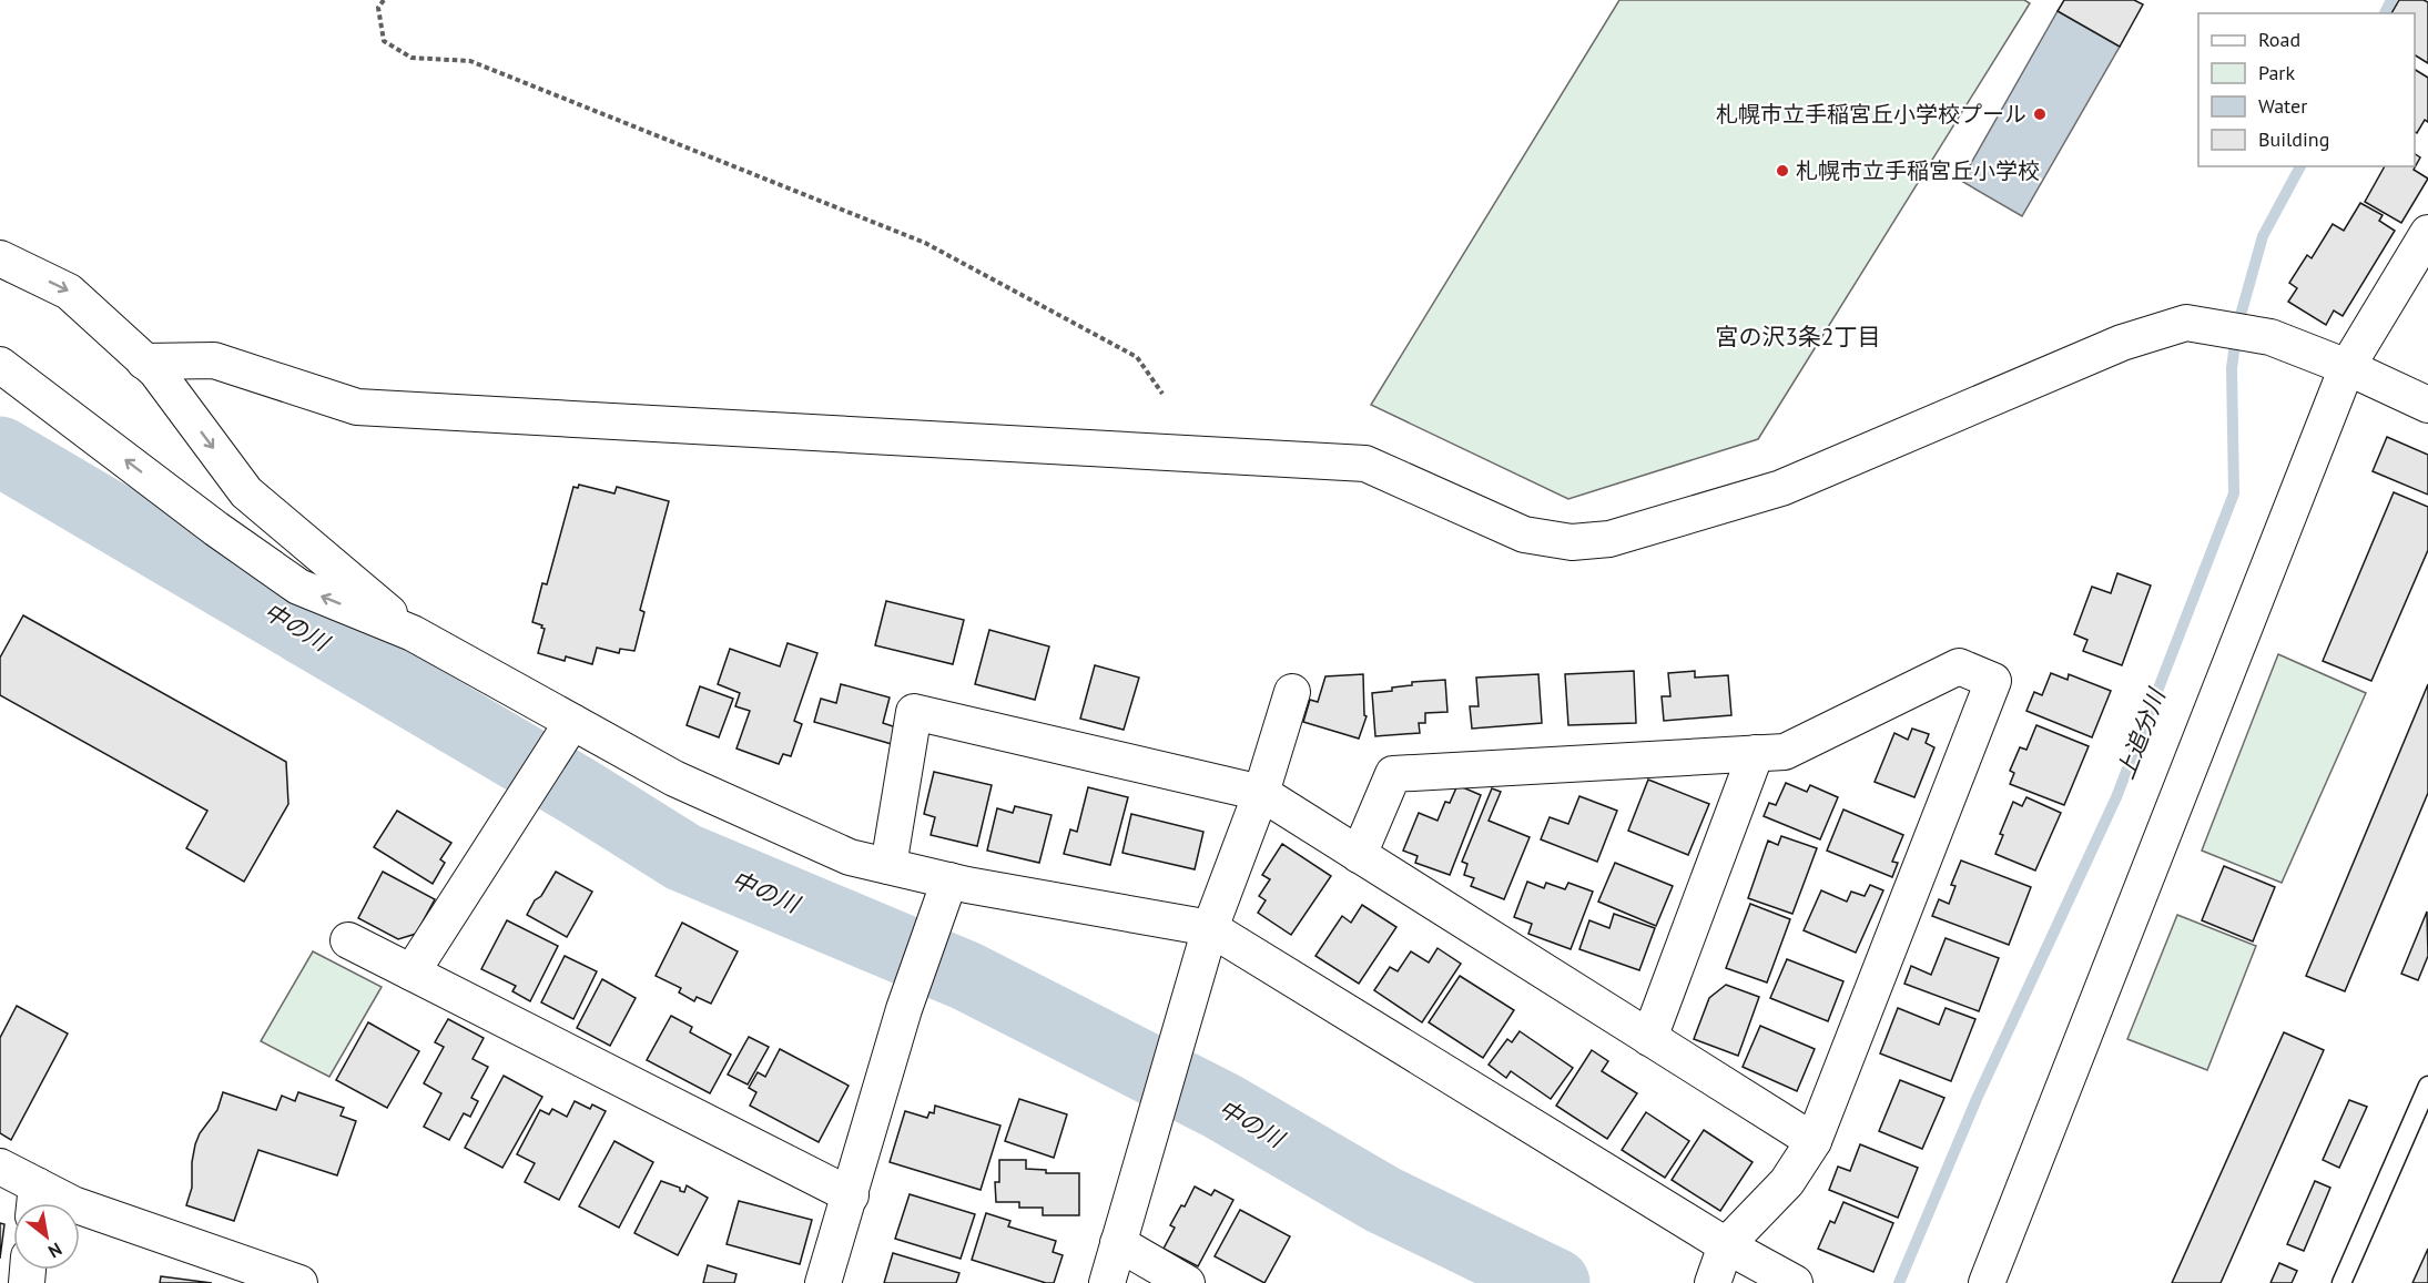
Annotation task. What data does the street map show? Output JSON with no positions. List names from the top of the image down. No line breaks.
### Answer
{"districts":["宮の沢3条2丁目"],"water":["中の川","上追分川"],"places":["札幌市立手稲宮丘小学校プール","札幌市立手稲宮丘小学校"],"legend":["Road","Park","Water","Building"],"north":"bottom right"}
